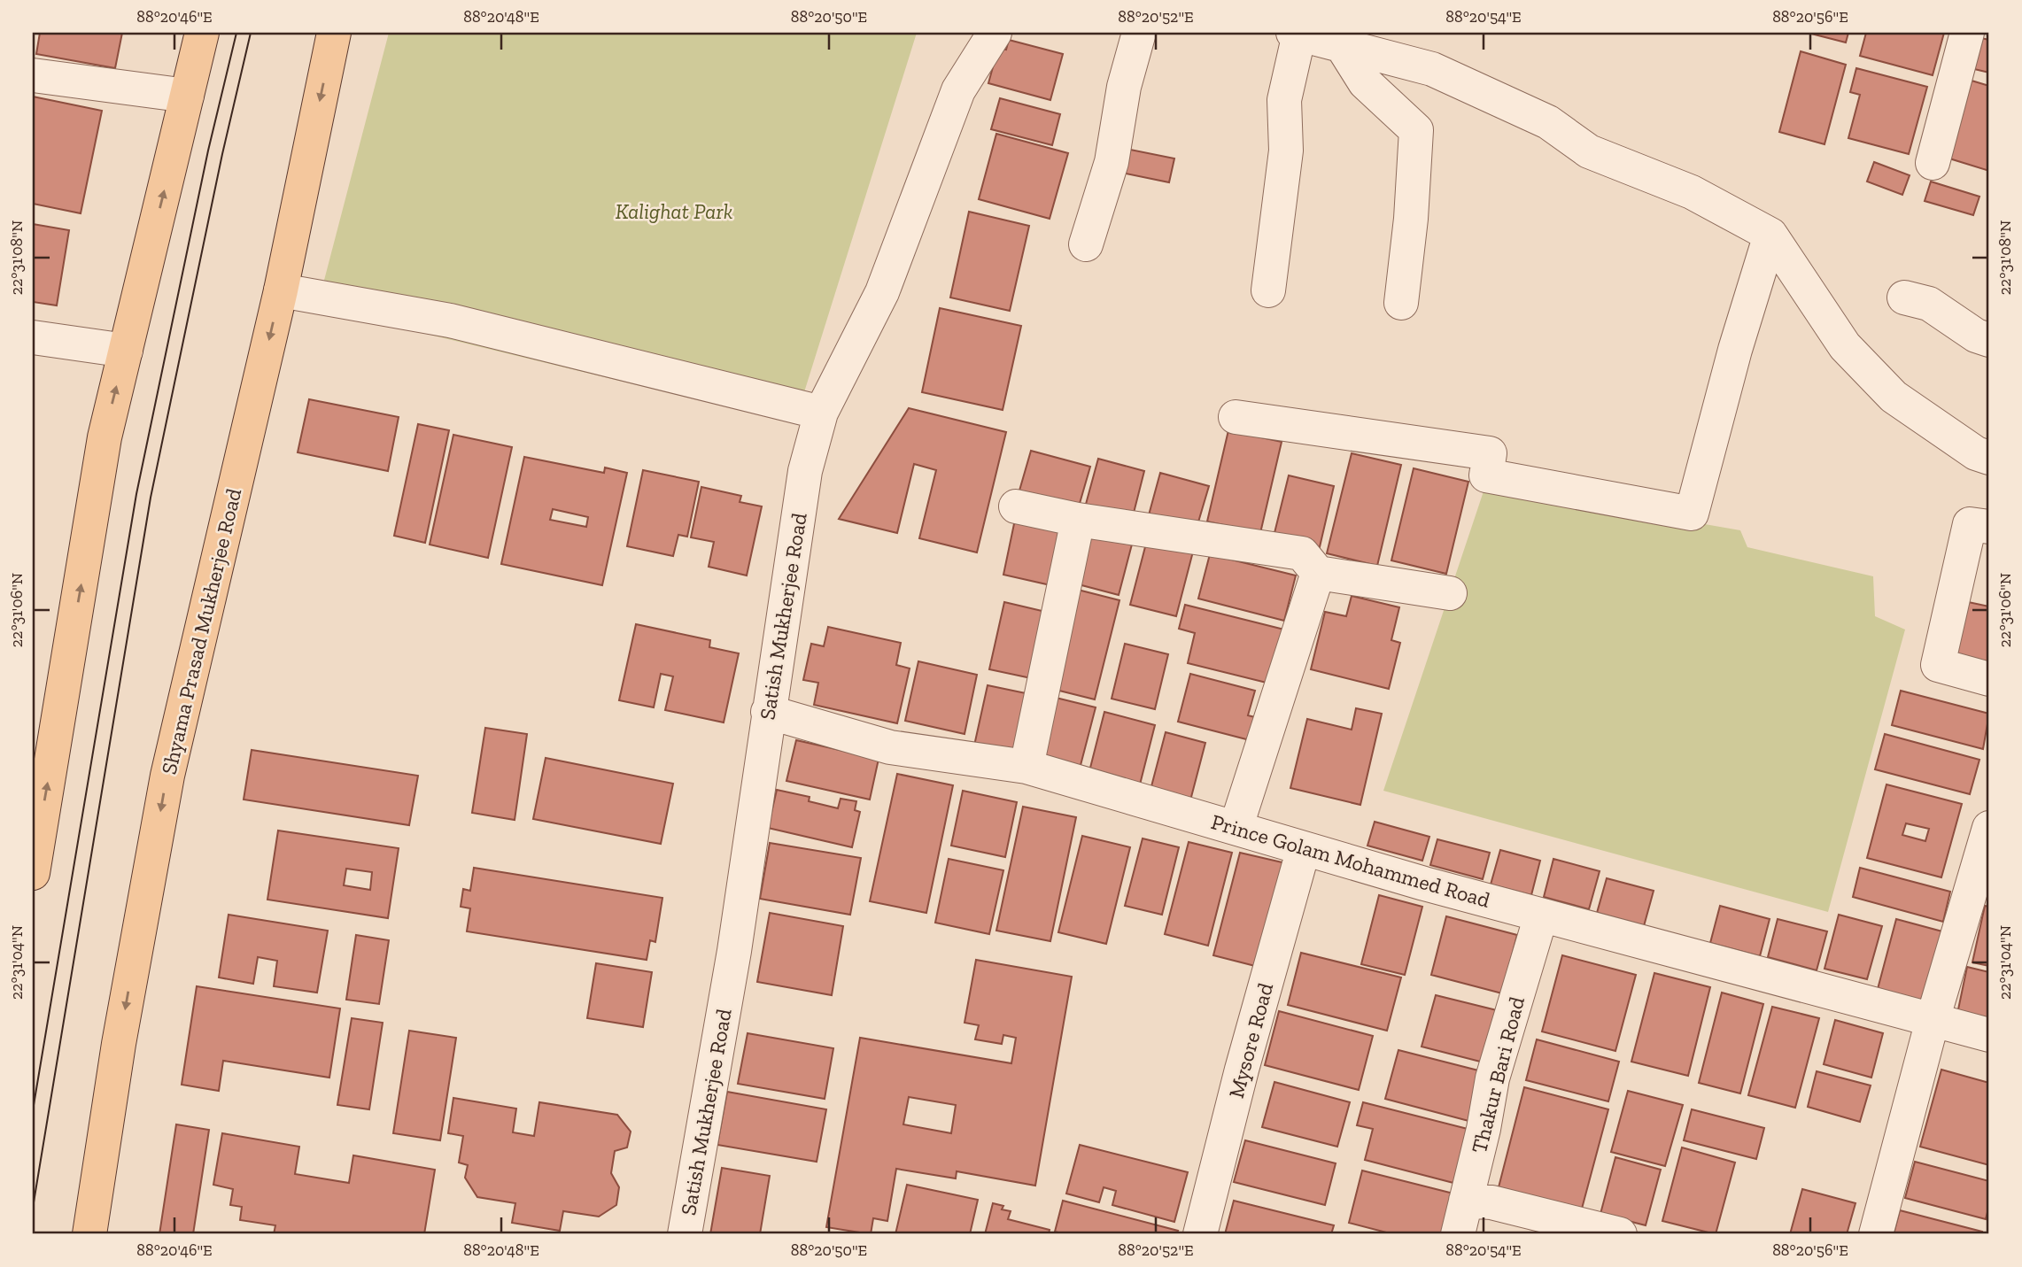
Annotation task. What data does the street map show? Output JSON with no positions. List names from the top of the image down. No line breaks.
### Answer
{"streets":{"main road":["Shyama Prasad Mukherjee Road"],"street":["Satish Mukherjee Road","Prince Golam Mohammed Road","Mysore Road","Thakur Bari Road"]},"crossings":[["Satish Mukherjee Road","Prince Golam Mohammed Road"],["Prince Golam Mohammed Road","Mysore Road"],["Prince Golam Mohammed Road","Thakur Bari Road"]],"parks":["Kalighat Park"],"coordinates":["88°20'46\"E","88°20'48\"E","88°20'50\"E","88°20'52\"E","88°20'54\"E","88°20'56\"E","22°31'08\"N","22°31'06\"N","22°31'04\"N"]}
